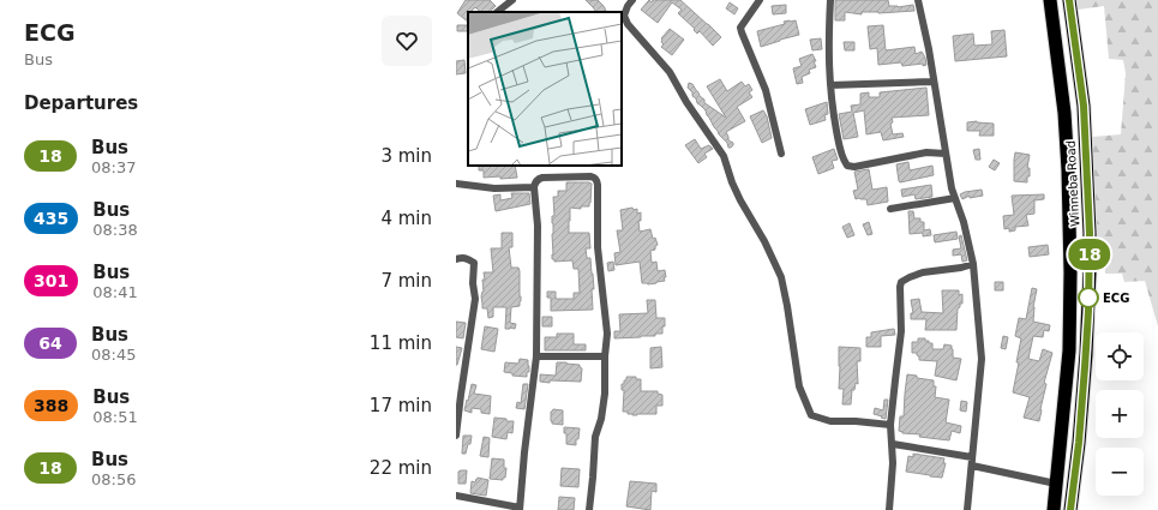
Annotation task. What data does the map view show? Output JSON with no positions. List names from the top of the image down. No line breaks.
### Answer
{"streets":{"highway":["Winneba Road"]},"places":["ECG"],"lines":["bus line 18"],"page":{"heading":[["ECG","Bus"],"Departures"],"on_map":"18","list":[{"mark":"18","name":"Bus","note":"08:37","value":"3 min"},{"mark":"435","name":"Bus","note":"08:38","value":"4 min"},{"mark":"301","name":"Bus","note":"08:41","value":"7 min"},{"mark":"64","name":"Bus","note":"08:45","value":"11 min"},{"mark":"388","name":"Bus","note":"08:51","value":"17 min"},{"mark":"18","name":"Bus","note":"08:56","value":"22 min"}],"map_buttons":["+","−"]}}
